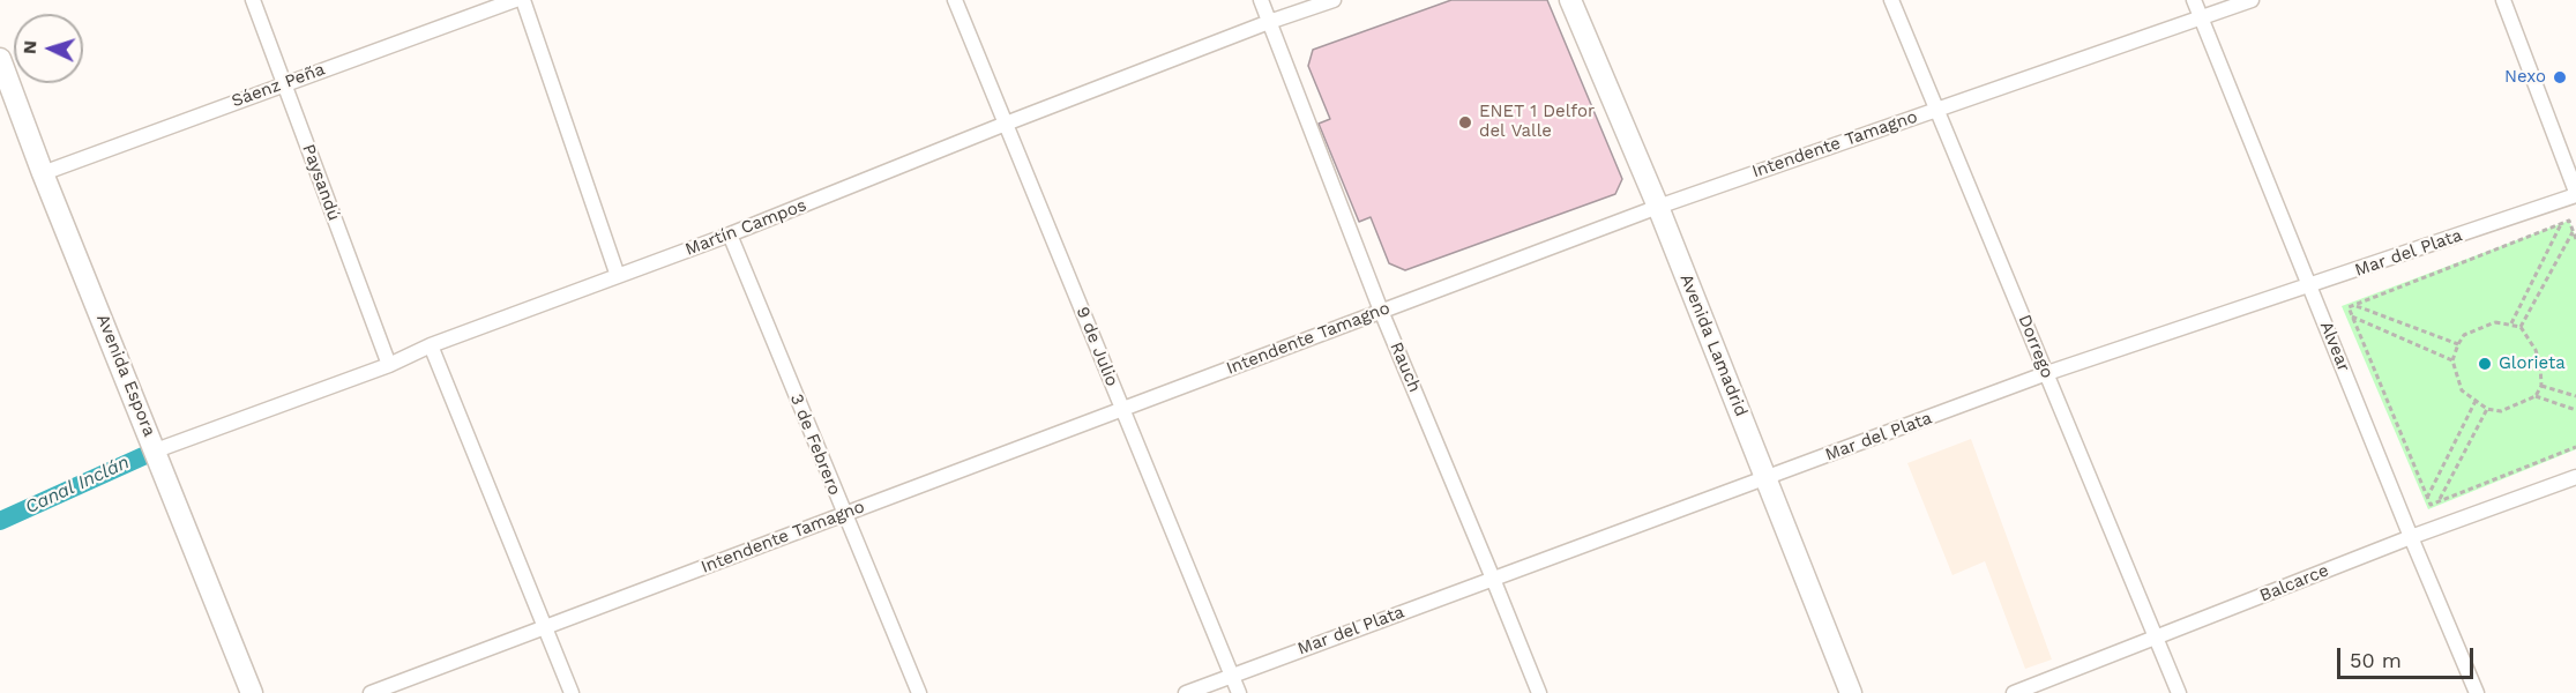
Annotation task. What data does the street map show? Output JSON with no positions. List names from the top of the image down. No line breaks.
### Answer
{"streets":{"main road":["Avenida Lamadrid","Avenida Espora"],"street":["Sáenz Peña","Intendente Tamagno","Paysandú","Martín Campos","Mar del Plata","9 de Julio","Dorrego","Alvear","Rauch","3 de Febrero","Balcarce"]},"crossings":[["Sáenz Peña","Paysandú"],["Sáenz Peña","Avenida Espora"],["Intendente Tamagno","Avenida Lamadrid"],["Intendente Tamagno","9 de Julio"],["Intendente Tamagno","Dorrego"],["Intendente Tamagno","Alvear"],["Intendente Tamagno","Rauch"],["Intendente Tamagno","3 de Febrero"],["Paysandú","Martín Campos"],["Martín Campos","9 de Julio"],["Martín Campos","Rauch"],["Martín Campos","Avenida Espora"],["Martín Campos","3 de Febrero"],["Mar del Plata","Avenida Lamadrid"],["Mar del Plata","9 de Julio"],["Mar del Plata","Dorrego"],["Mar del Plata","Alvear"],["Mar del Plata","Rauch"],["Dorrego","Balcarce"],["Alvear","Balcarce"]],"water":["Canal Inclán"],"places":["Nexo","ENET 1 Delfor del Valle","Glorieta"],"scale_bar":"50 m","north":"left"}
